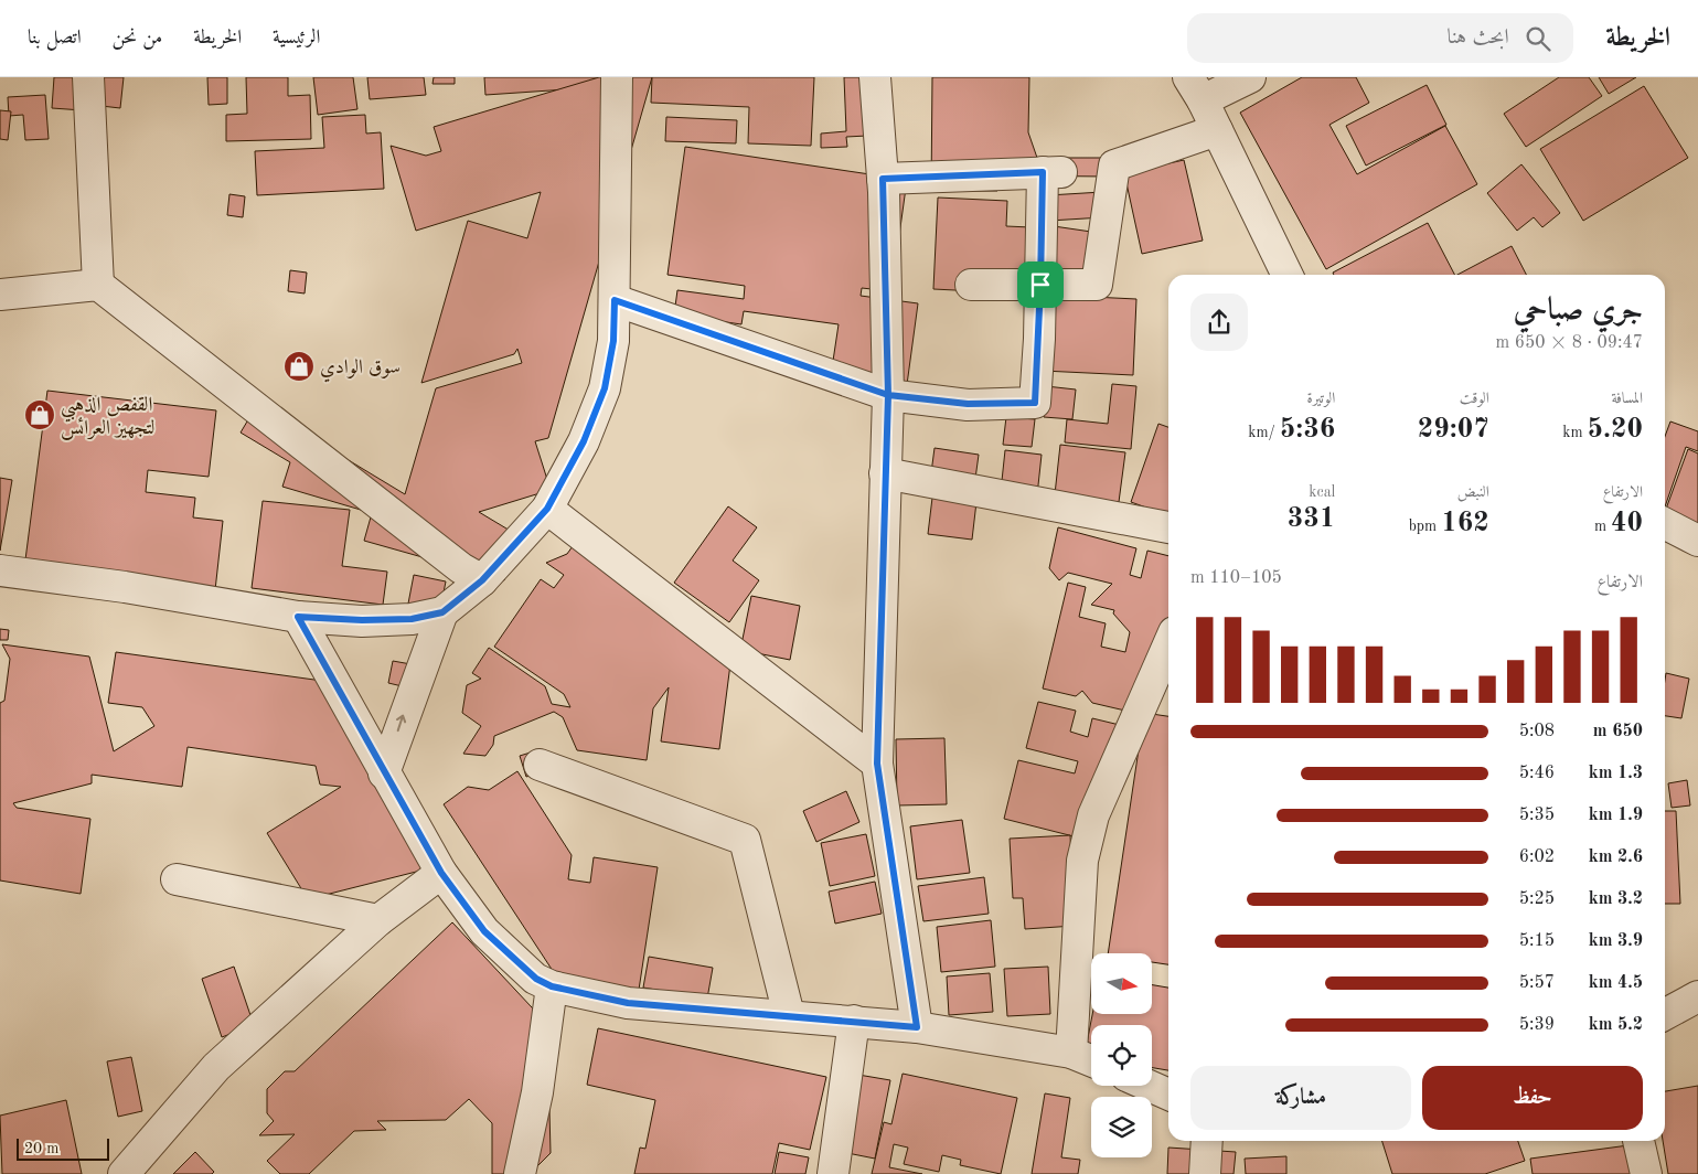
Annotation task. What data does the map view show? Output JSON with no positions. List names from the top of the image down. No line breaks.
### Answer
{"places":{"shop":["سوق الوادي","القفص الذهبي لتجهيز العرائس"]},"scale_bar":"20 m","north":"right","page":{"header":"الخريطة","search":"ابحث هنا","nav":["الرئيسية","الخريطة","من نحن","اتصل بنا"],"heading":["جري صباحي","09:47 · 8 × 650 m"],"stats":[["المسافة","5.20 km"],["الوقت","29:07"],["الوتيرة","5:36 /km"],["الارتفاع","40 m"],["النبض","162 bpm"],["kcal","331"]],"chart":["الارتفاع","105–110 m"],"list":[{"name":"650 m","note":"5:08"},{"name":"1.3 km","note":"5:46"},{"name":"1.9 km","note":"5:35"},{"name":"2.6 km","note":"6:02"},{"name":"3.2 km","note":"5:25"},{"name":"3.9 km","note":"5:15"},{"name":"4.5 km","note":"5:57"},{"name":"5.2 km","note":"5:39"}],"buttons":["حفظ","مشاركة"],"scale":"20 m"}}
